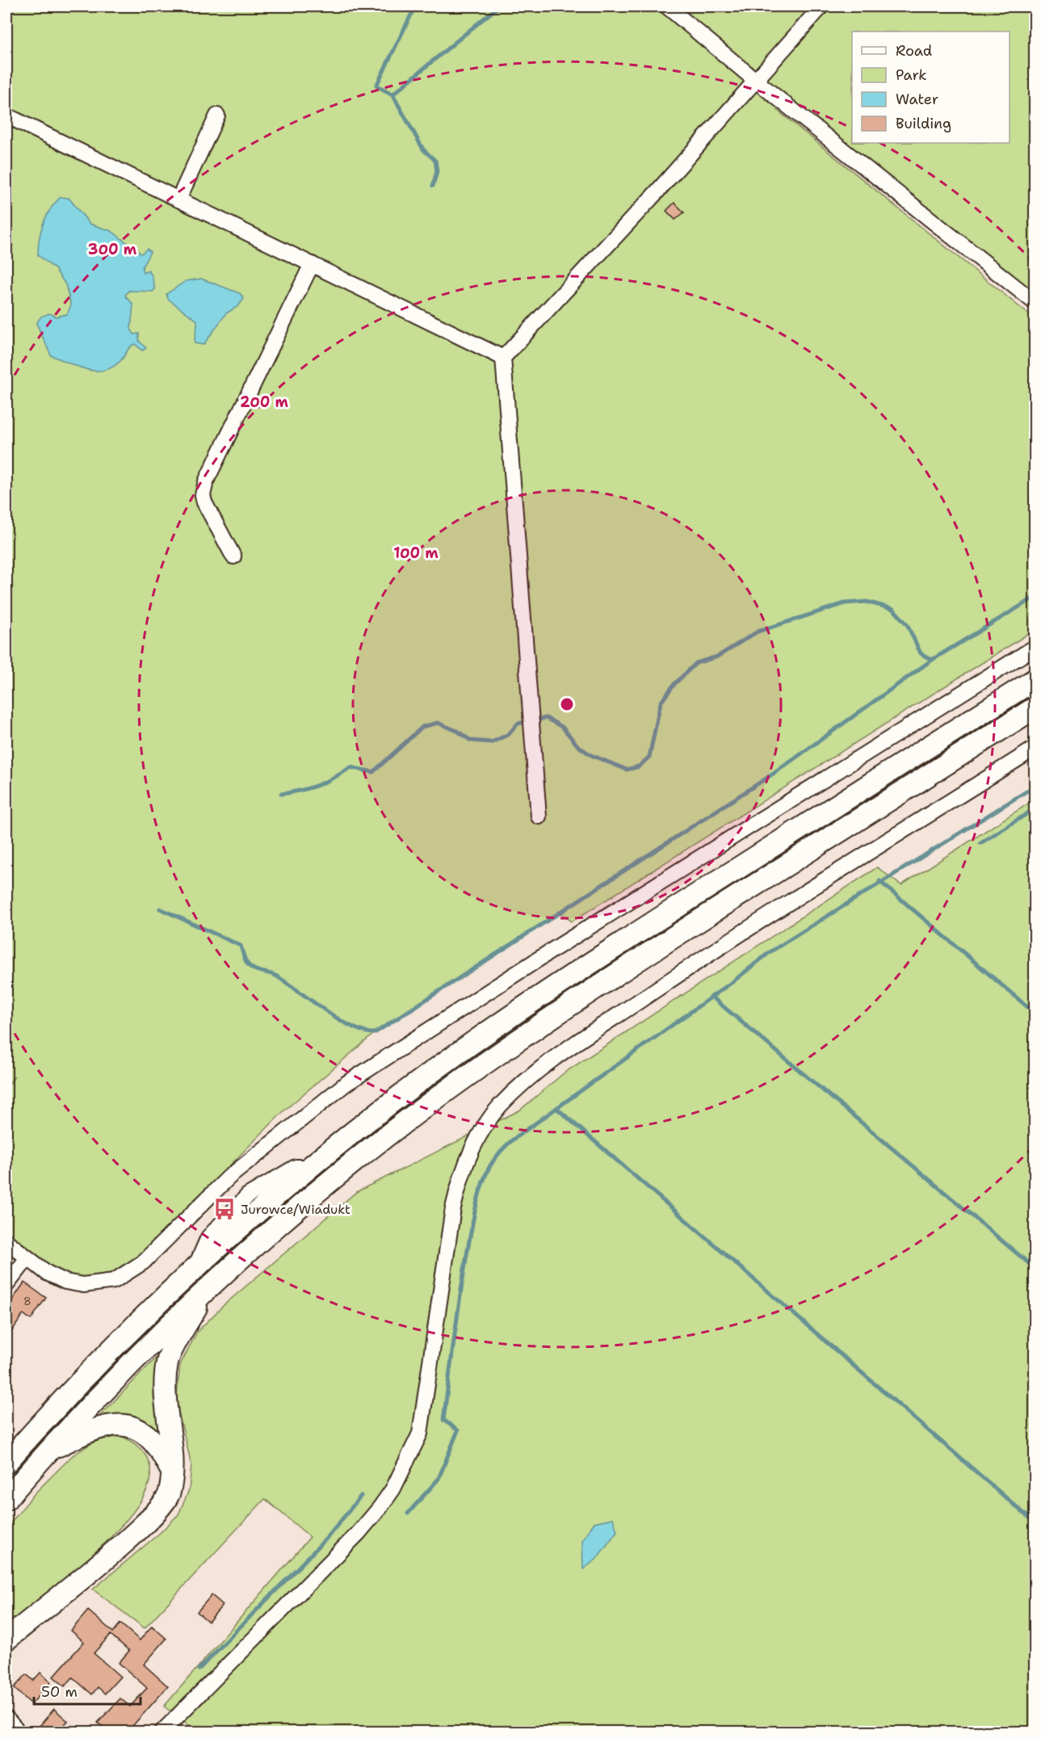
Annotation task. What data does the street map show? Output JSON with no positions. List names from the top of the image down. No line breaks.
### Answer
{"places":{"bus stop":["Jurowce/Wiadukt"]},"house_numbers":["8"],"legend":["Road","Park","Water","Building"],"scale_bar":"50 m","rings":["300 m","200 m","100 m"]}
